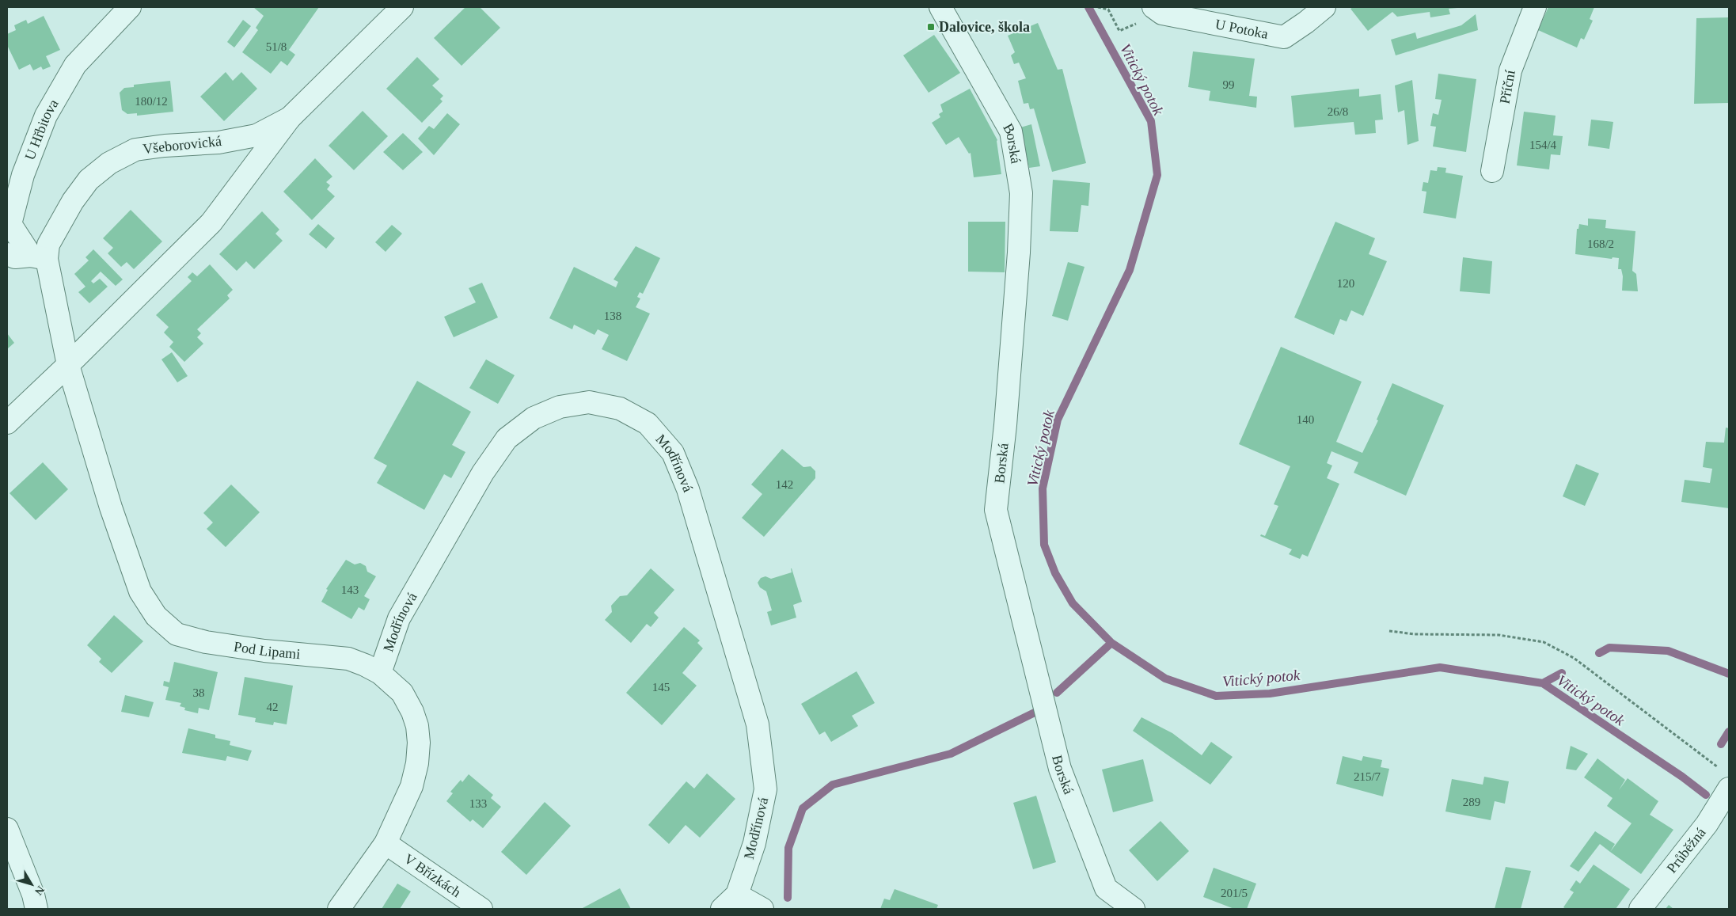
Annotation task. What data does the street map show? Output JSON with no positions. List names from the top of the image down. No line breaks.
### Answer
{"streets":{"street":["U Potoka","Příční","U Hřbitova","Všeborovická","Borská","Modřínová","Pod Lipami","Průběžná","V Břízkách"]},"crossings":[["U Hřbitova","Všeborovická"],["Všeborovická","Pod Lipami"],["Modřínová","Pod Lipami"],["Pod Lipami","V Břízkách"]],"water":["Vitický potok"],"places":{"transit":["Dalovice, škola"]},"house_numbers":["51/8","99","180/12","26/8","154/4","168/2","120","138","140","142","143","145","38","42","215/7","289","133","201/5"],"north":"bottom right"}
